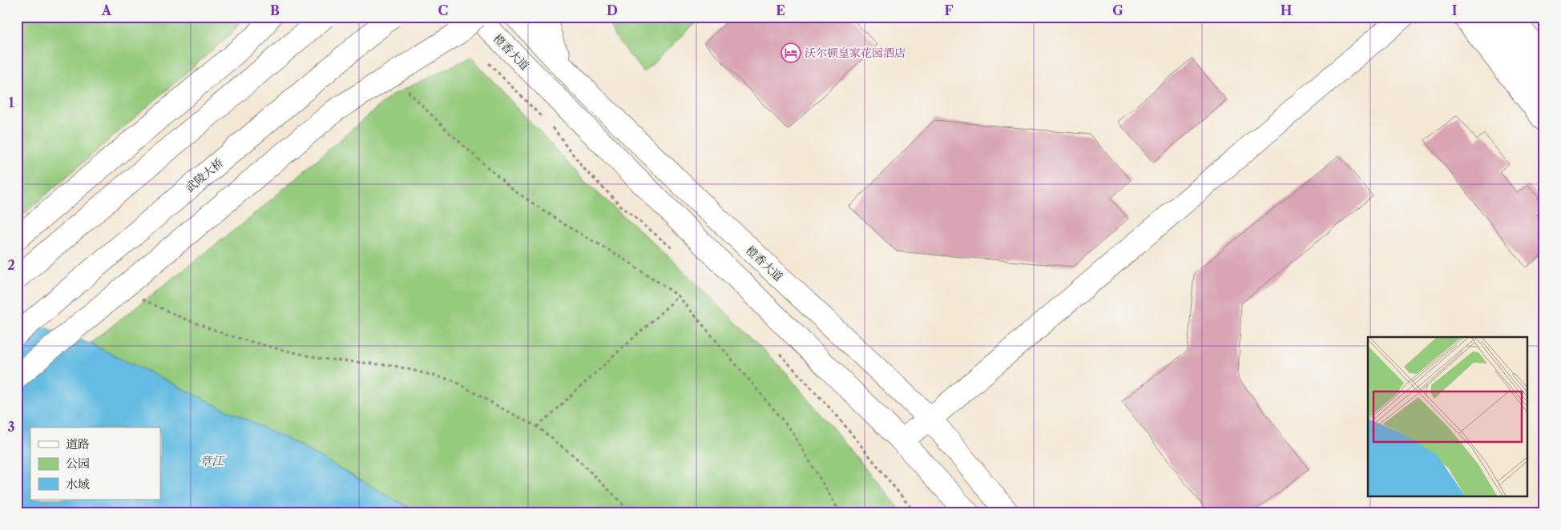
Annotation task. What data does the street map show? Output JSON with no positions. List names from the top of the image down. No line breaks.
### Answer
{"streets":{"main road":["橙香大道","武陵大桥"]},"water":["章江"],"places":{"hotel":["沃尔顿皇家花园酒店"]},"legend":["道路","公园","水域"],"grid":{"columns":["A","B","C","D","E","F","G","H","I"],"rows":["1","2","3"]}}
